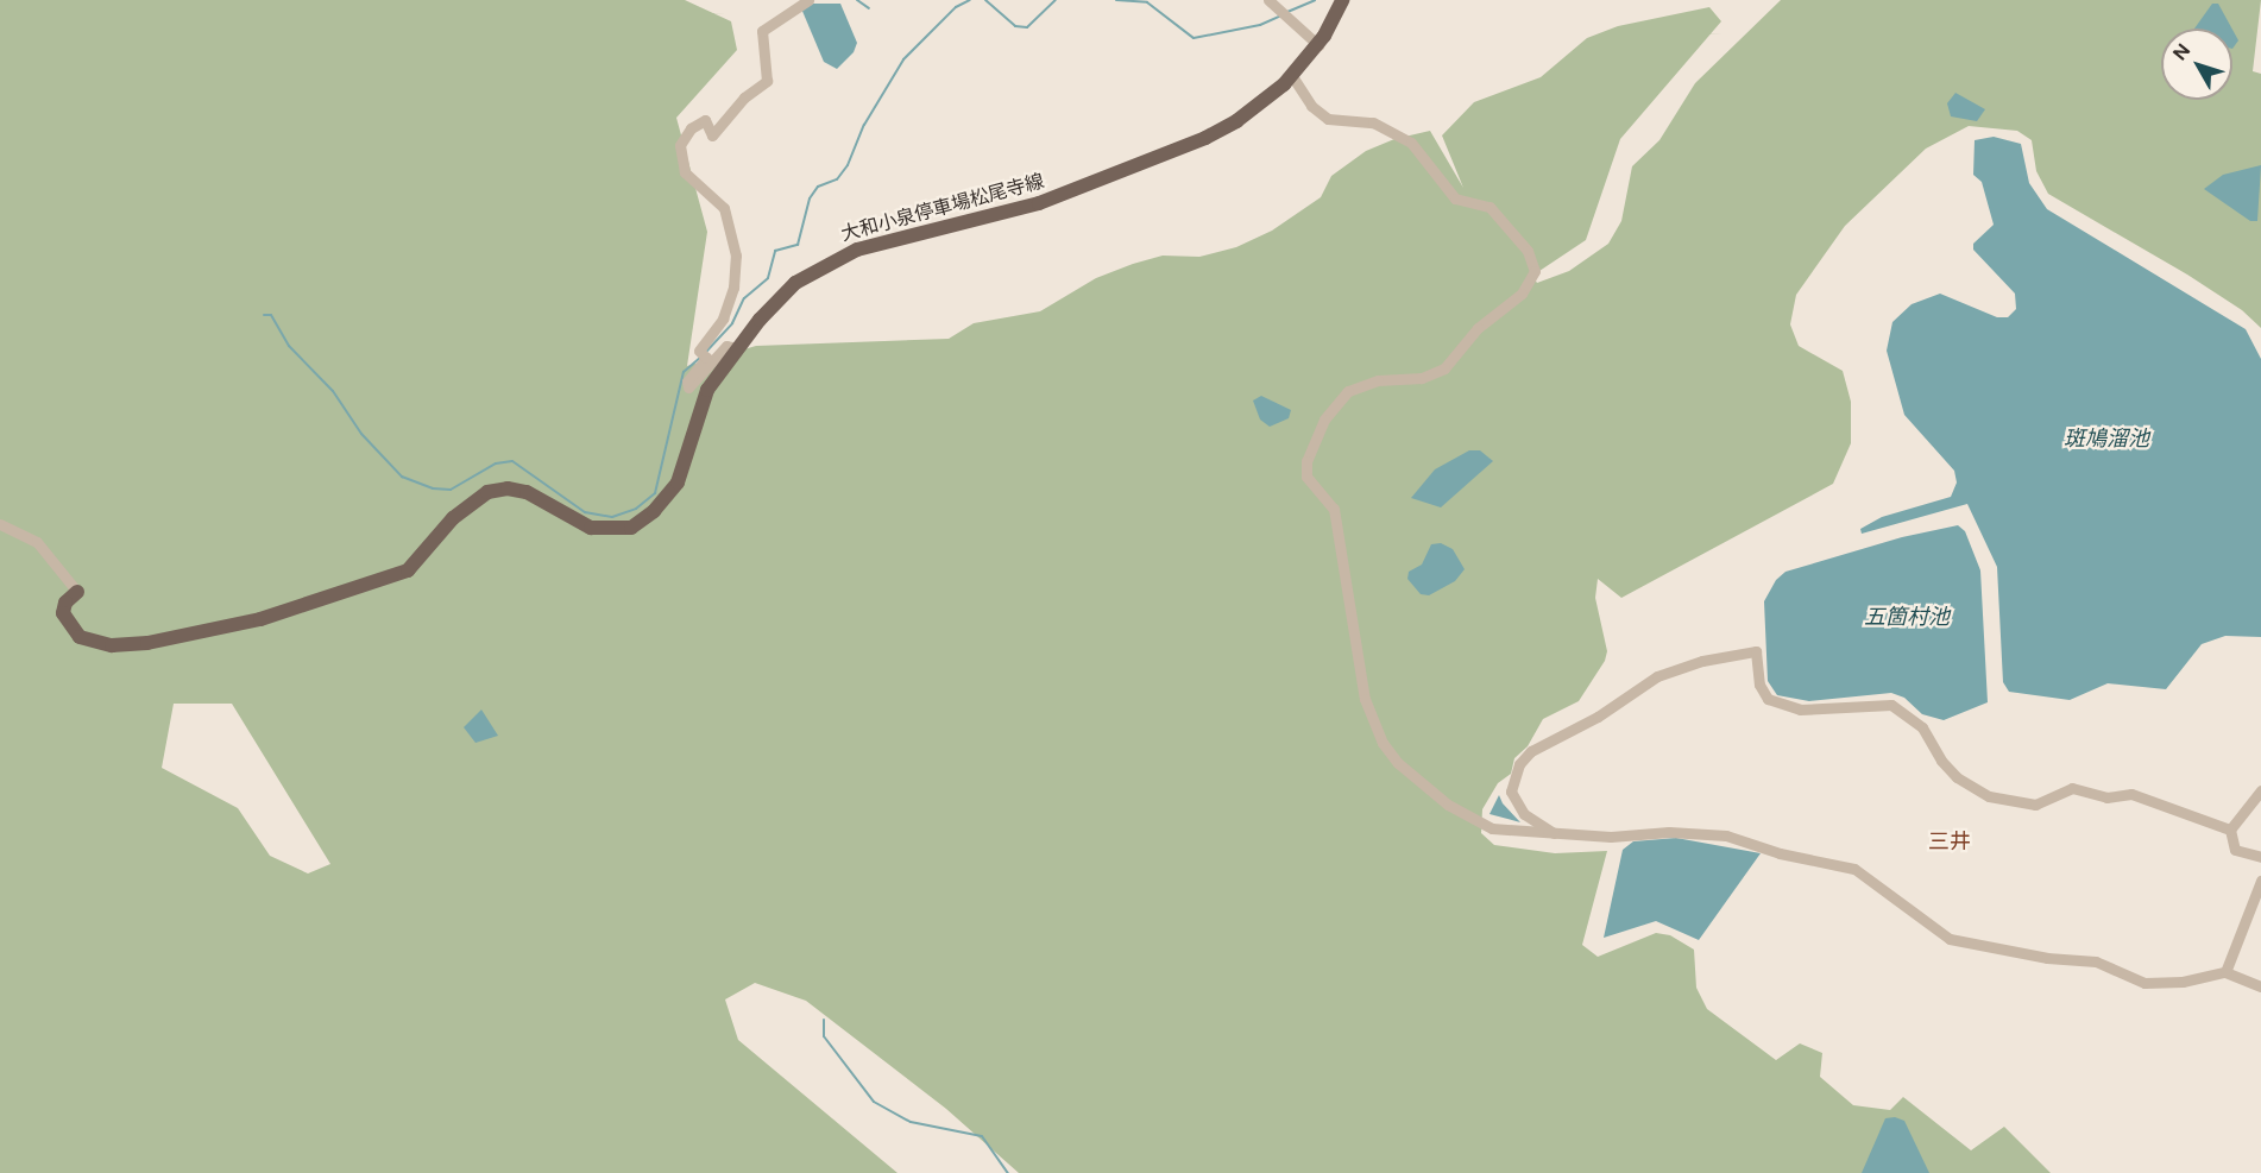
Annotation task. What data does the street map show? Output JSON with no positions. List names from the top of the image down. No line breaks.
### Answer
{"streets":{"main road":["大和小泉停車場松尾寺線"]},"districts":["三井"],"water":["斑鳩溜池","五箇村池"],"north":"top left"}
